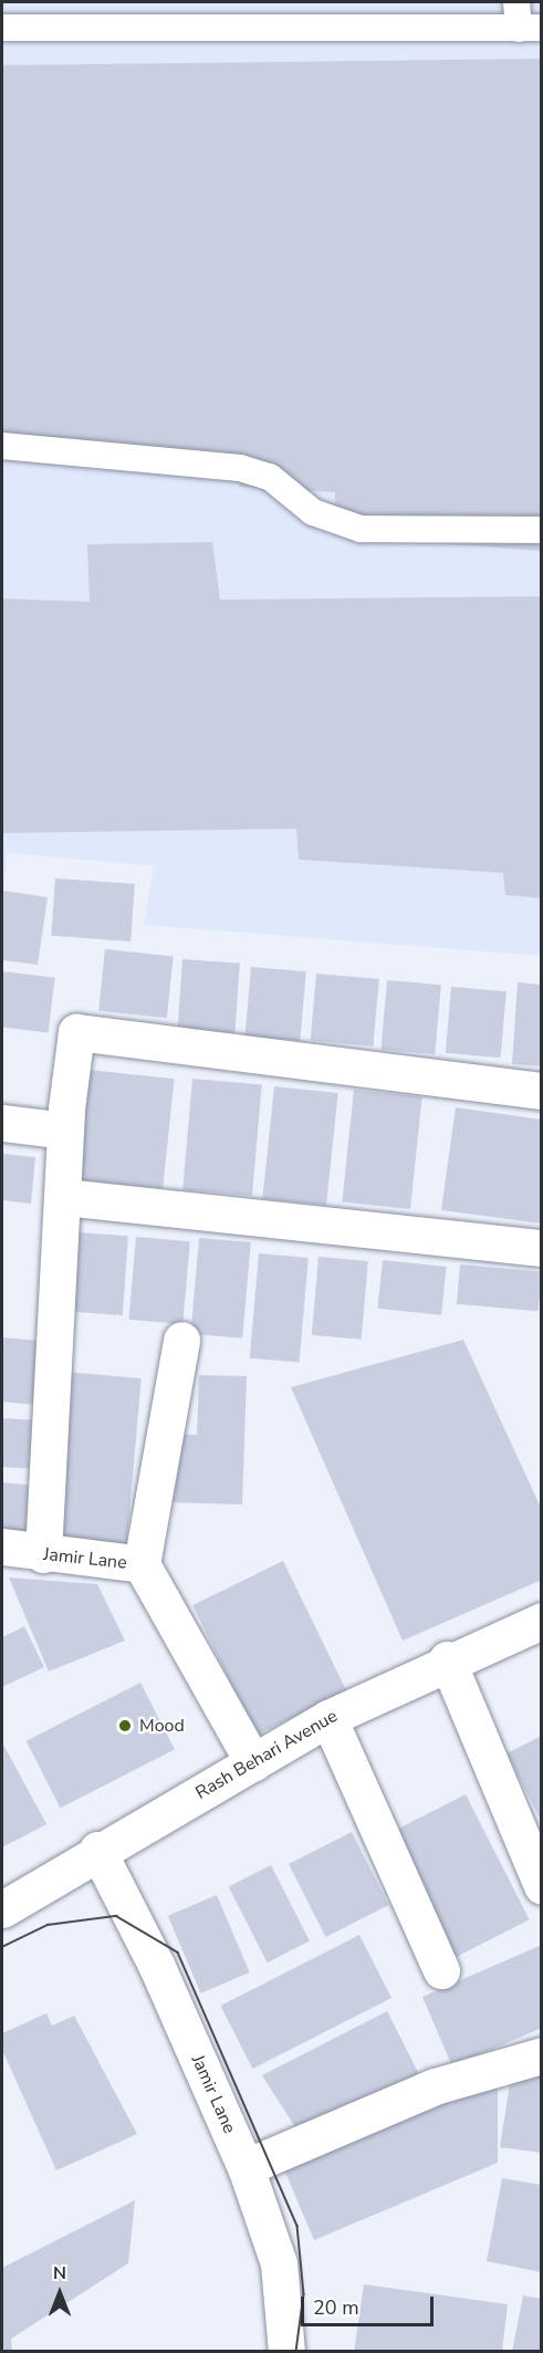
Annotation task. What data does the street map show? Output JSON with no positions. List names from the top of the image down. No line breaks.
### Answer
{"streets":{"street":["Jamir Lane","Rash Behari Avenue"]},"crossings":[["Jamir Lane","Rash Behari Avenue"]],"places":["Mood"],"scale_bar":"20 m","north":"top"}
